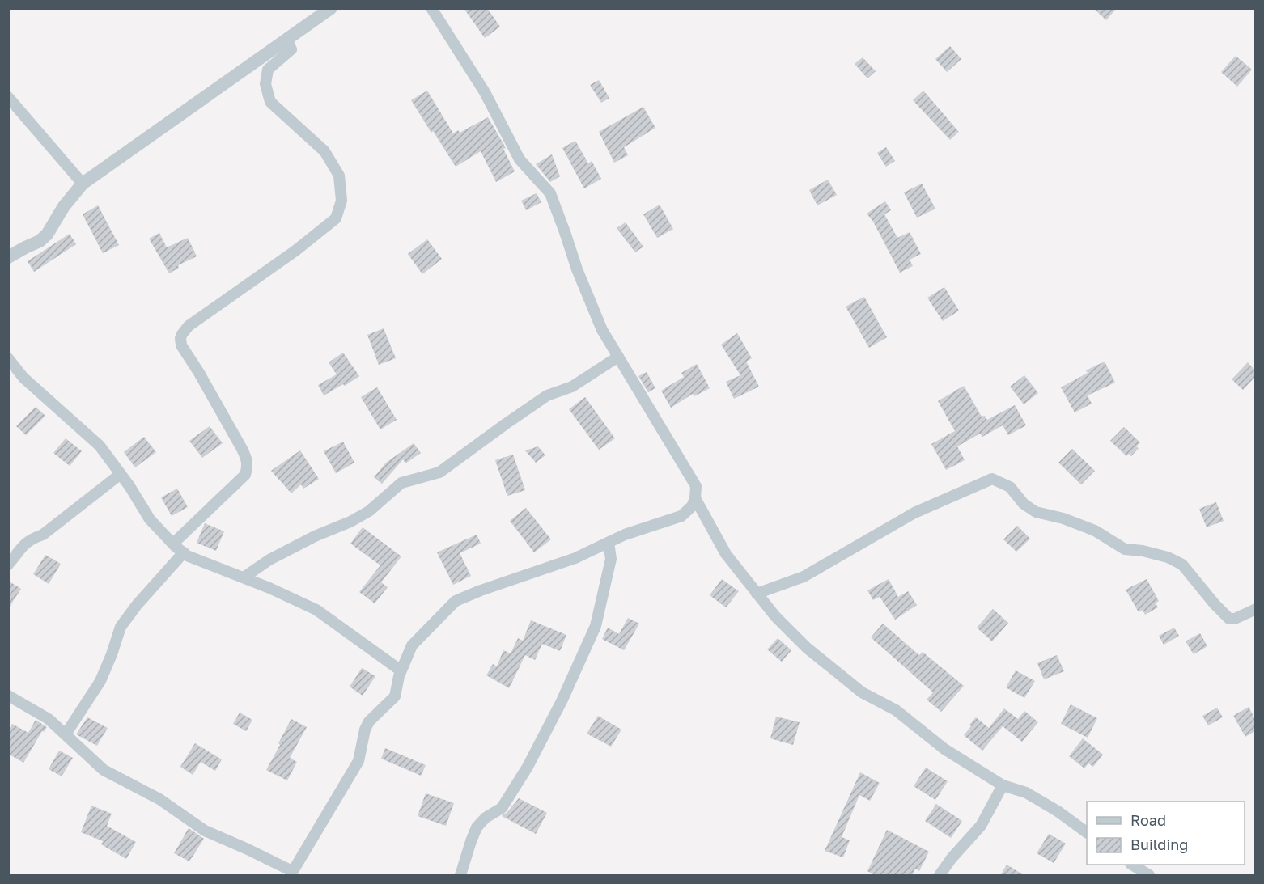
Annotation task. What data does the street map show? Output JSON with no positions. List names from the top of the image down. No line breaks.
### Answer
{"legend":["Road","Building"]}
